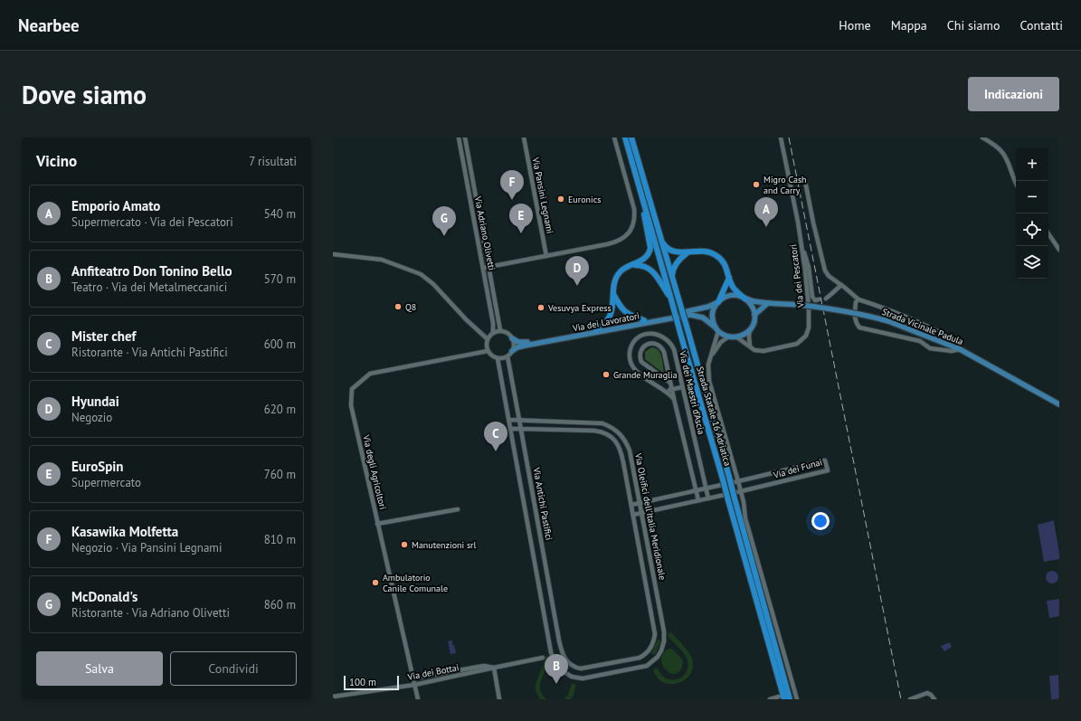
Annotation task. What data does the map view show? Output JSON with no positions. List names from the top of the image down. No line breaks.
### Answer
{"streets":{"highway":["Strada Statale 16 Adriatica"],"main road":["Via dei Lavoratori","Strada Vicinale Padula"],"street":["Via Pansini Legnami","Via Adriano Olivetti","Via dei Pescatori","Via dei Maestri d’Ascia","Via dei Funai","Via degli Agricoltori","Via Antichi Pastifici","Via Oleifici dell'Italia Meridionale","Via dei Bottai"]},"crossings":[["Via Adriano Olivetti","Via degli Agricoltori"],["Via Adriano Olivetti","Via Antichi Pastifici"],["Via dei Pescatori","Strada Vicinale Padula"],["Via dei Lavoratori","Strada Vicinale Padula"],["Via dei Maestri d’Ascia","Via dei Funai"],["Via dei Funai","Via Oleifici dell'Italia Meridionale"],["Via degli Agricoltori","Via Antichi Pastifici"],["Via degli Agricoltori","Via dei Bottai"],["Via Antichi Pastifici","Via Oleifici dell'Italia Meridionale"]],"places":["Migro Cash and Carry","Euronics","Q8","Vesuvya Express","Grande Muraglia","Manutenzioni srl","Ambulatorio Canile Comunale"],"scale_bar":"100 m","page":{"header":"Nearbee","nav":["Home","Mappa","Chi siamo","Contatti"],"buttons":["Indicazioni",["Salva","Condividi"]],"title":"Dove siamo","heading":["Vicino","7 risultati"],"map_buttons":["+","−"],"pins":["F","A","E","G","D","C","B"],"list":[{"mark":"A","name":"Emporio Amato","note":"Supermercato · Via dei Pescatori","value":"540 m"},{"mark":"B","name":"Anfiteatro Don Tonino Bello","note":"Teatro · Via dei Metalmeccanici","value":"570 m"},{"mark":"C","name":"Mister chef","note":"Ristorante · Via Antichi Pastifici","value":"600 m"},{"mark":"D","name":"Hyundai","note":"Negozio","value":"620 m"},{"mark":"E","name":"EuroSpin","note":"Supermercato","value":"760 m"},{"mark":"F","name":"Kasawika Molfetta","note":"Negozio · Via Pansini Legnami","value":"810 m"},{"mark":"G","name":"McDonald's","note":"Ristorante · Via Adriano Olivetti","value":"860 m"}],"scale":"100 m"}}
